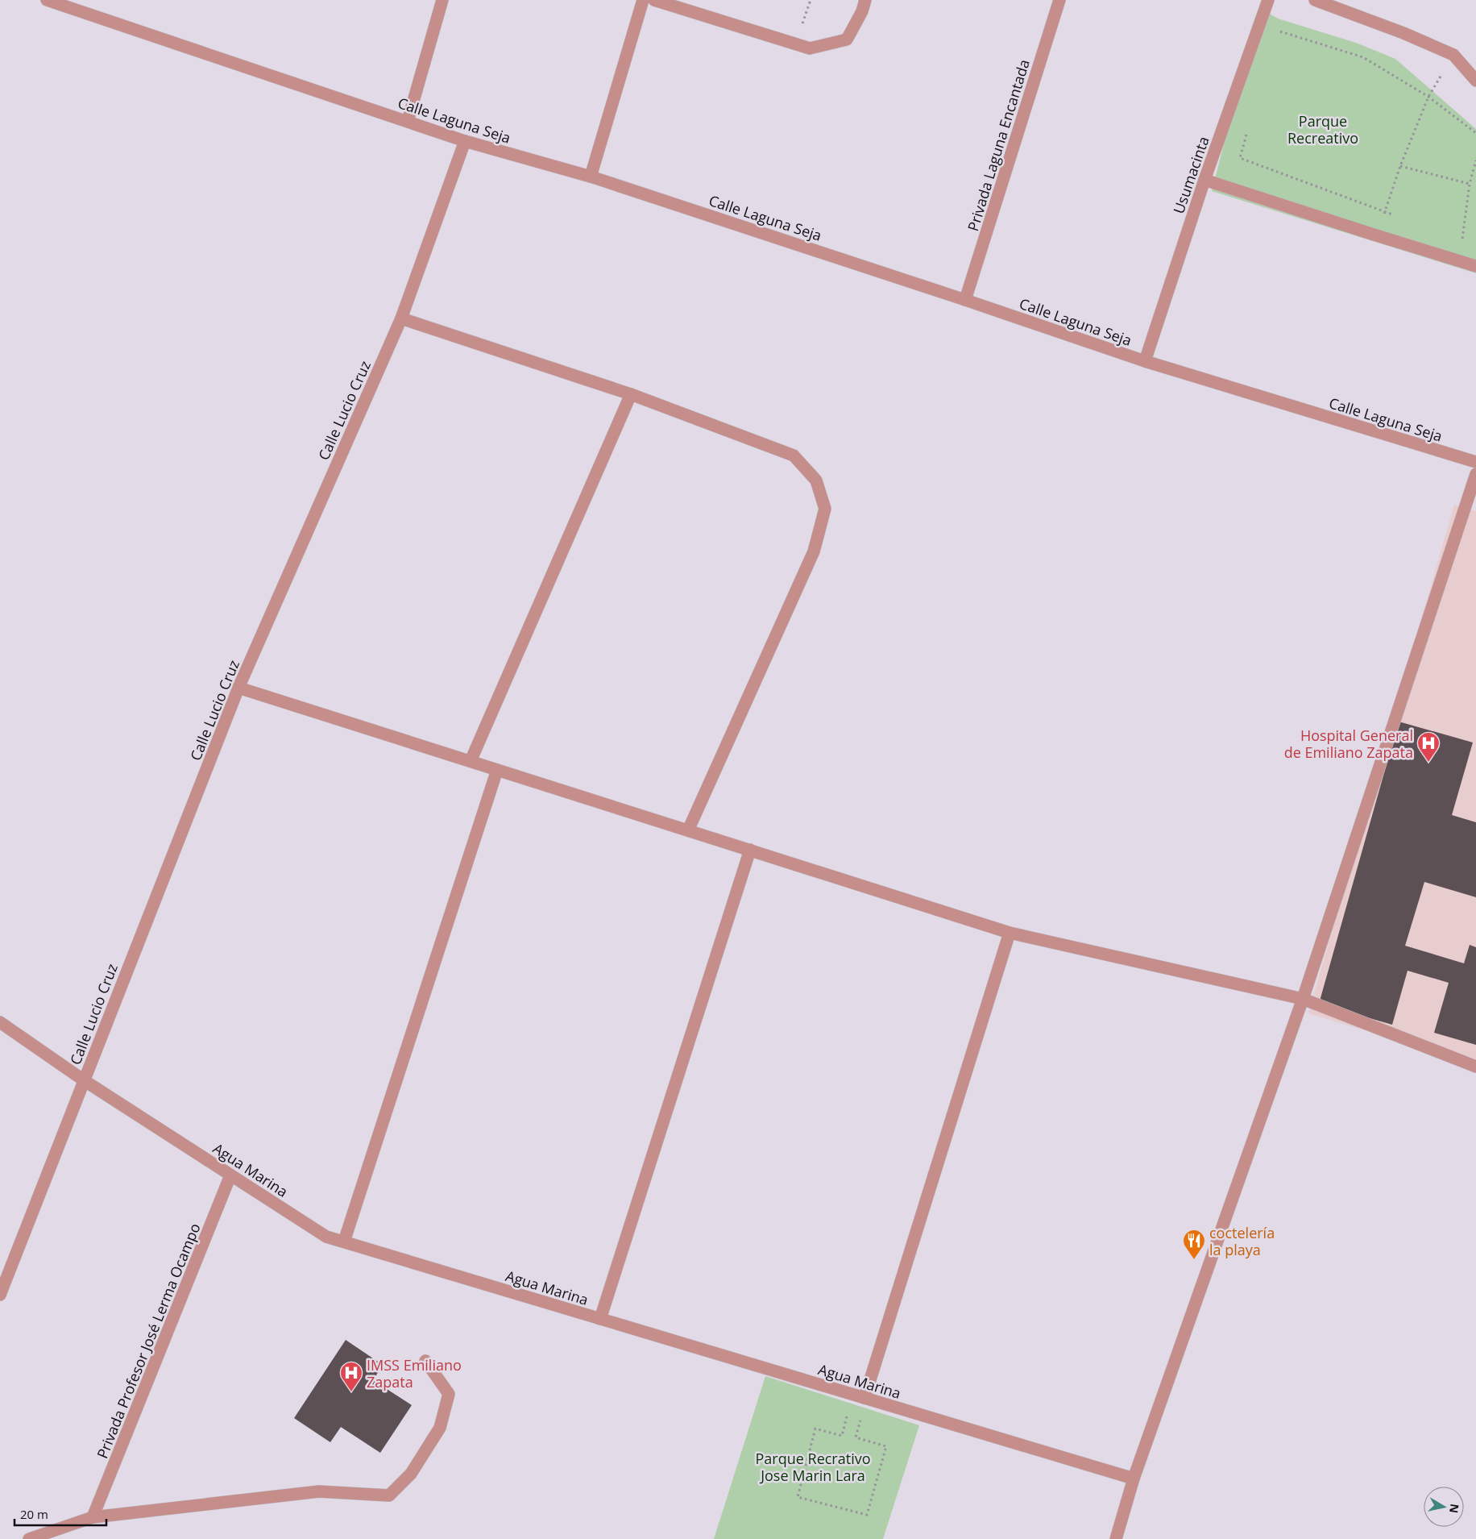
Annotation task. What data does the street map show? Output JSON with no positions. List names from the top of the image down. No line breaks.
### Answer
{"streets":{"street":["Calle Laguna Seja","Privada Laguna Encantada","Usumacinta","Calle Lucio Cruz","Agua Marina","Privada Profesor José Lerma Ocampo"]},"crossings":[["Calle Laguna Seja","Privada Laguna Encantada"],["Calle Laguna Seja","Usumacinta"],["Calle Laguna Seja","Calle Lucio Cruz"],["Calle Lucio Cruz","Agua Marina"],["Agua Marina","Privada Profesor José Lerma Ocampo"]],"parks":["Parque Recreativo","Parque Recrativo Jose Marin Lara"],"places":{"hospital":["Hospital General de Emiliano Zapata","IMSS Emiliano Zapata"],"restaurant":["coctelería la playa"]},"scale_bar":"20 m","north":"right"}
